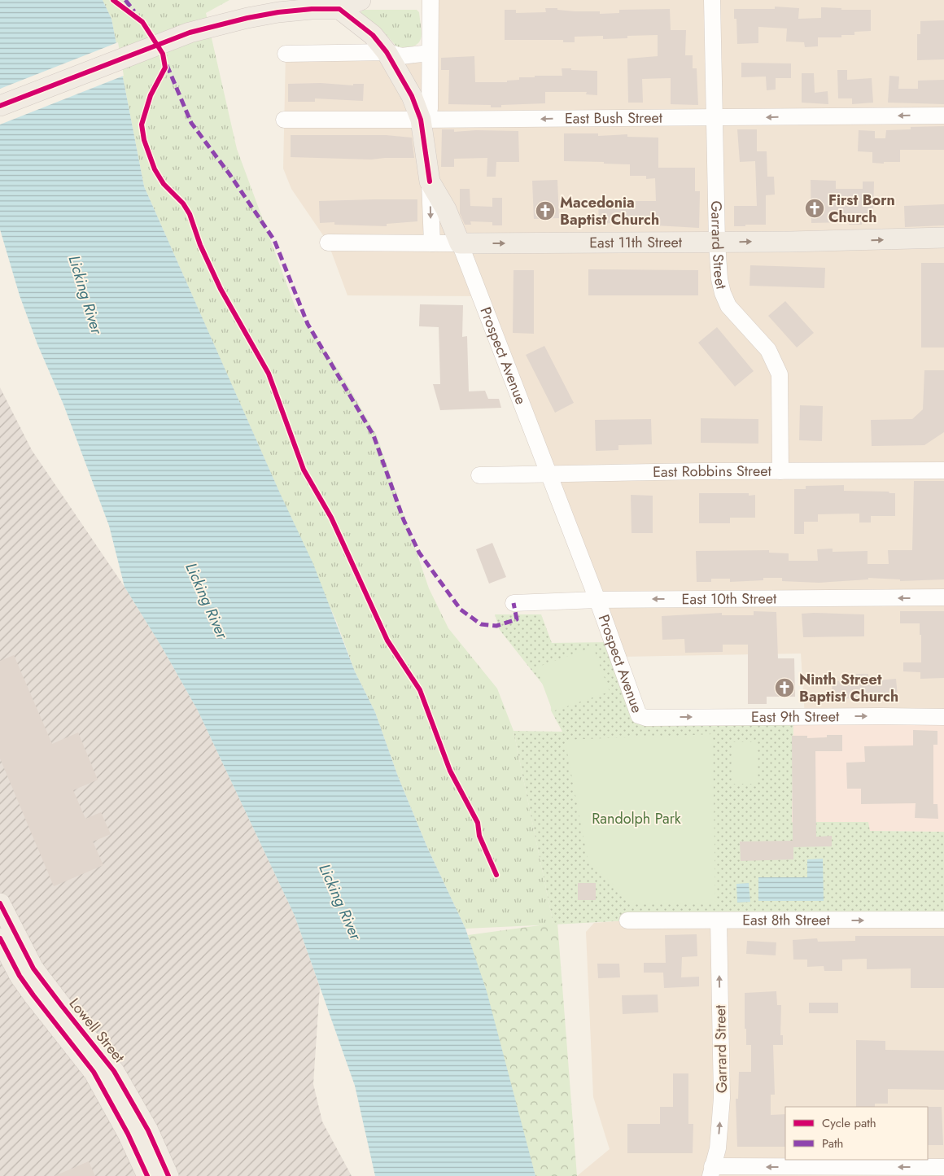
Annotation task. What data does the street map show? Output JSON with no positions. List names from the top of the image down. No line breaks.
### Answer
{"streets":{"main road":["East 11th Street","Prospect Avenue","Lowell Street"],"street":["East Bush Street","Garrard Street","East Robbins Street","East 10th Street","East 9th Street","East 8th Street"]},"crossings":[["East Bush Street","Garrard Street"],["East Bush Street","Prospect Avenue"],["East 11th Street","Garrard Street"],["East 11th Street","Prospect Avenue"],["Garrard Street","East Robbins Street"],["Garrard Street","East 8th Street"],["Prospect Avenue","East Robbins Street"],["Prospect Avenue","East 10th Street"],["Prospect Avenue","East 9th Street"]],"one_way":["East Bush Street","East 11th Street","East 10th Street","East 9th Street","East 8th Street"],"water":["Licking River"],"parks":["Randolph Park"],"places":{"church":["First Born Church","Macedonia Baptist Church","Ninth Street Baptist Church"]},"legend":["Cycle path","Path"]}
